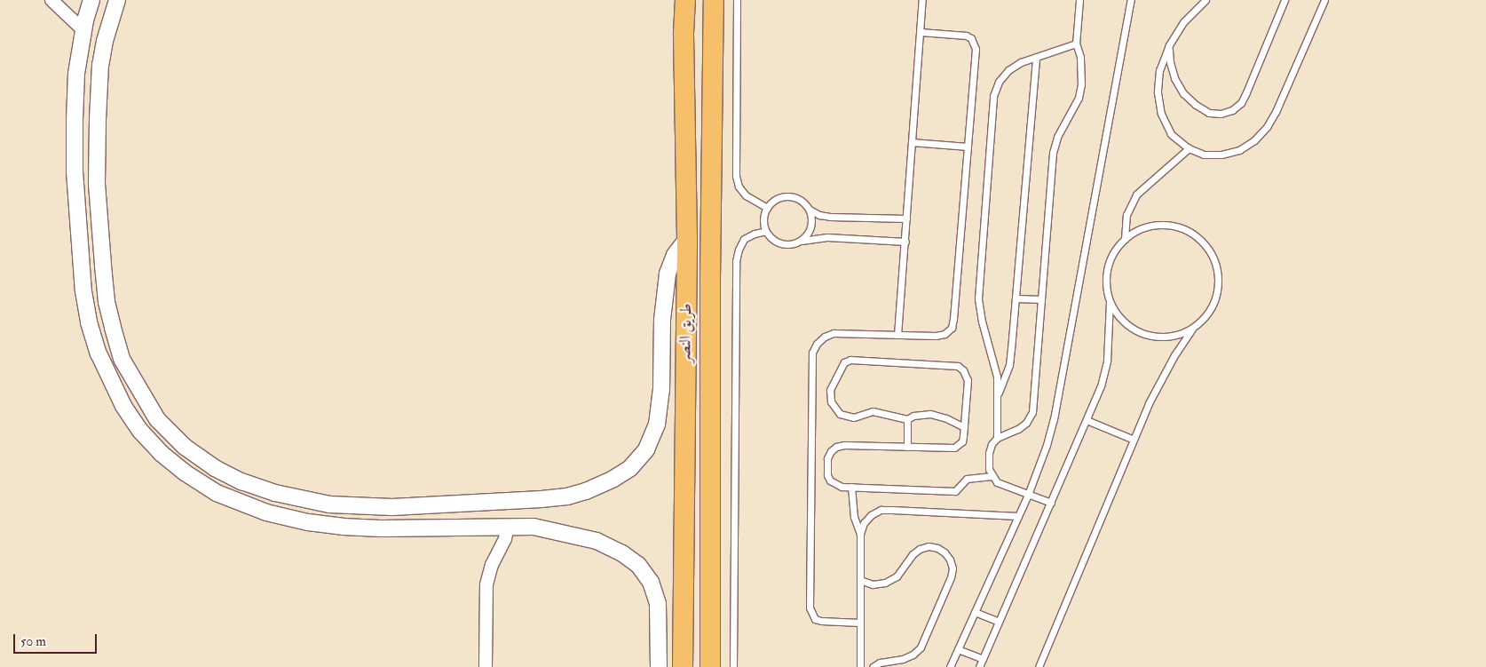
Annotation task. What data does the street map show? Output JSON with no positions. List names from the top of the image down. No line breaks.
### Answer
{"streets":{"highway":["طريق النصر"]},"scale_bar":"50 m"}
